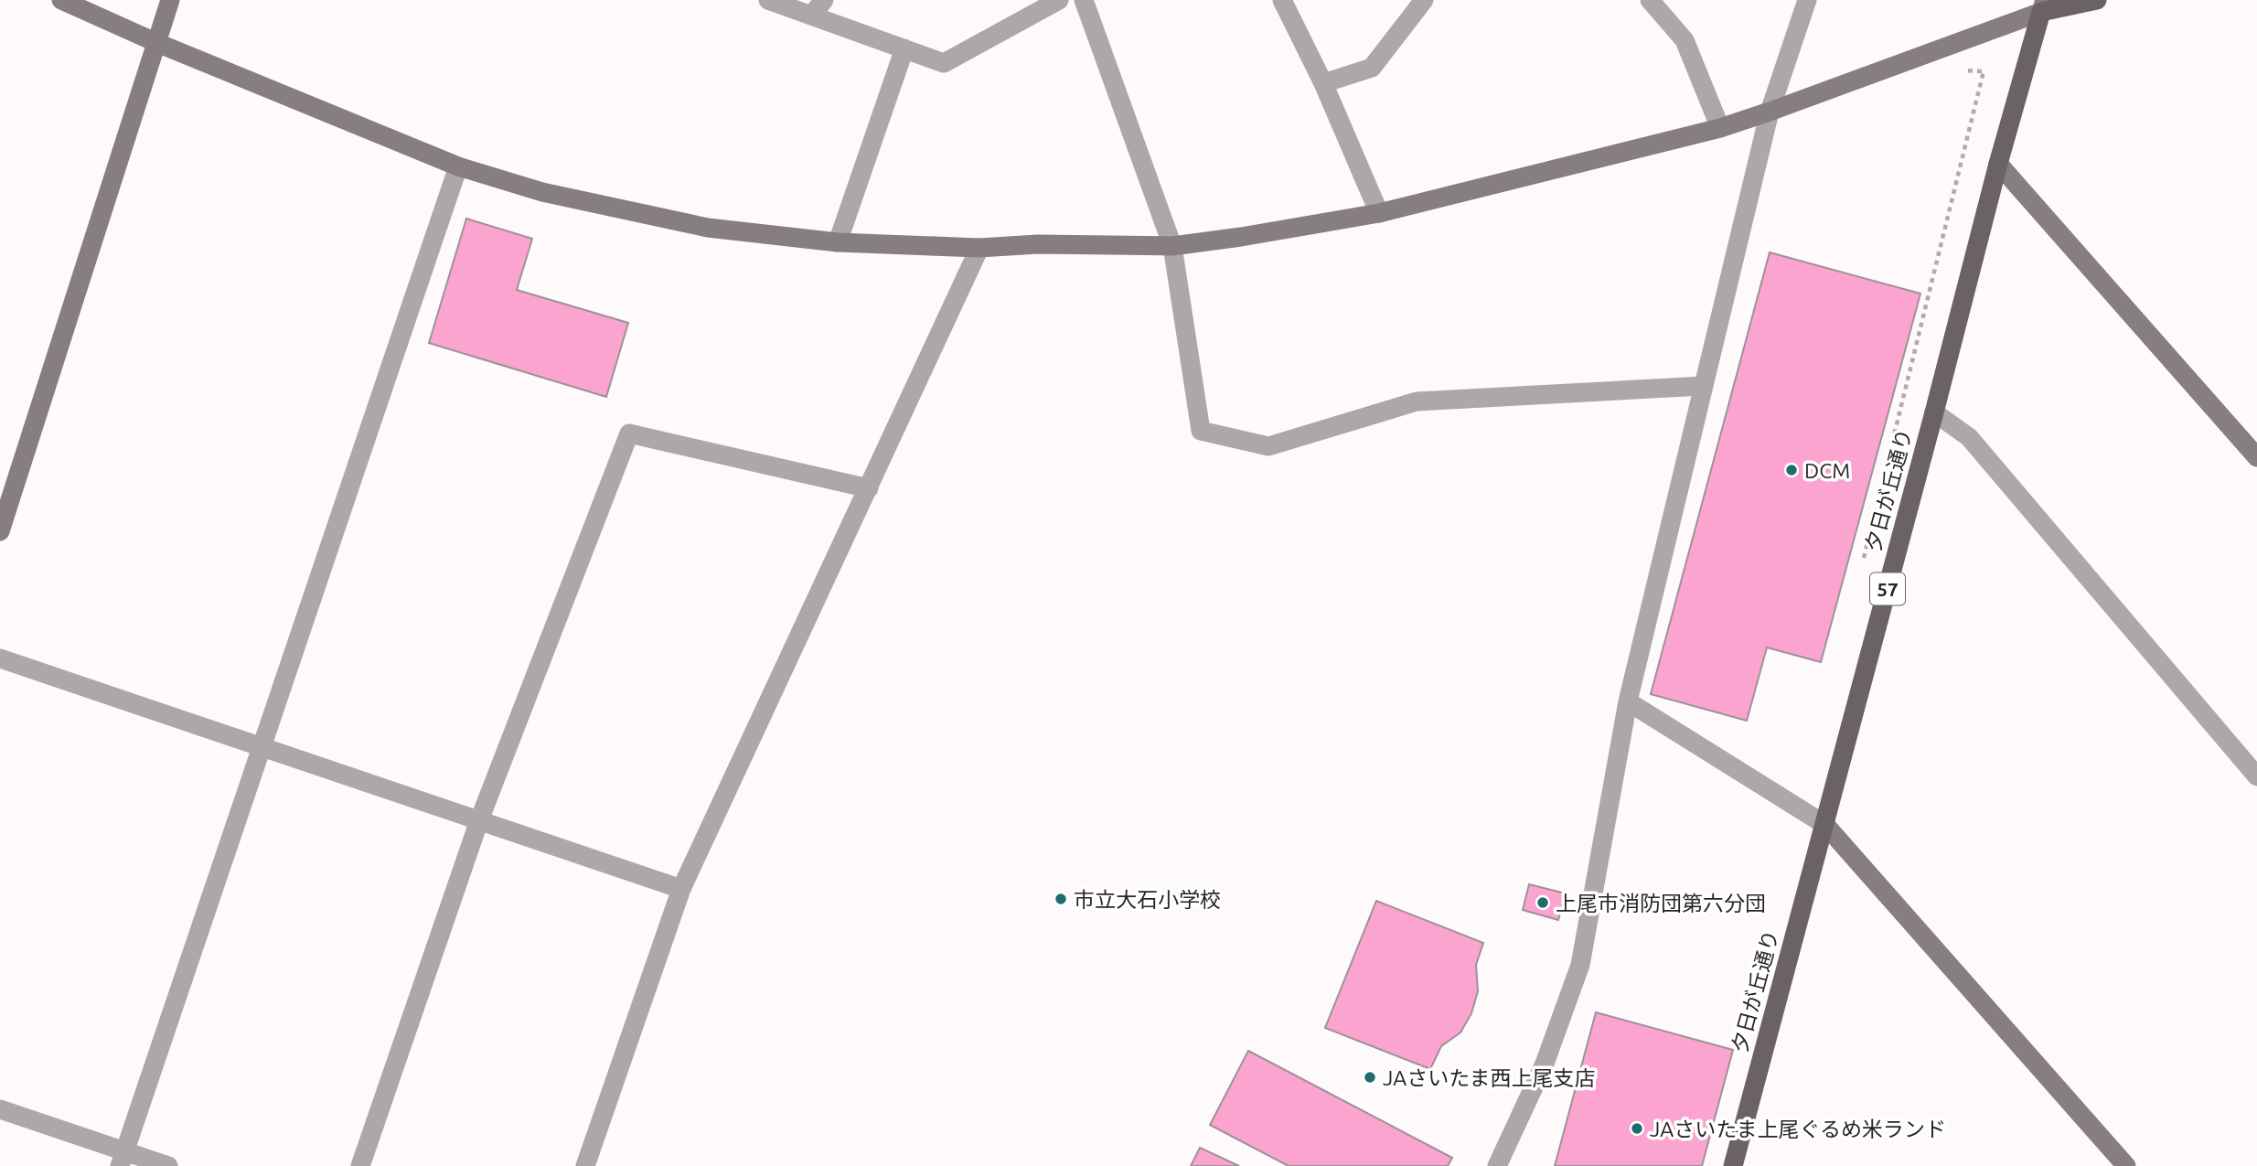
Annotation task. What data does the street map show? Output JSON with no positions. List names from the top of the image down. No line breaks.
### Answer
{"streets":{"main road":["夕日が丘通り","57"]},"places":["DCM","市立大石小学校","上尾市消防団第六分団","JAさいたま西上尾支店","JAさいたま上尾ぐるめ米ランド"]}
